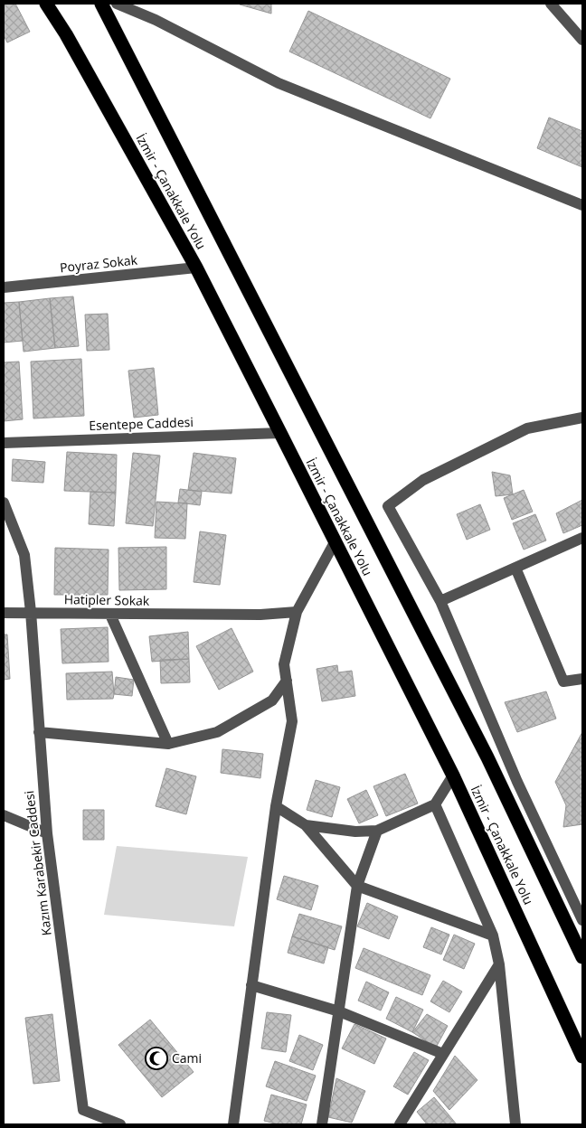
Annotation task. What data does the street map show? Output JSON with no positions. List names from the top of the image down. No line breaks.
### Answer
{"streets":{"highway":["İzmir - Çanakkale Yolu"],"street":["Poyraz Sokak","Esentepe Caddesi","Hatipler Sokak","Kazım Karabekir Caddesi"]},"crossings":[["İzmir - Çanakkale Yolu","Poyraz Sokak"],["İzmir - Çanakkale Yolu","Esentepe Caddesi"],["Hatipler Sokak","Kazım Karabekir Caddesi"]],"places":{"mosque":["Cami"]}}
